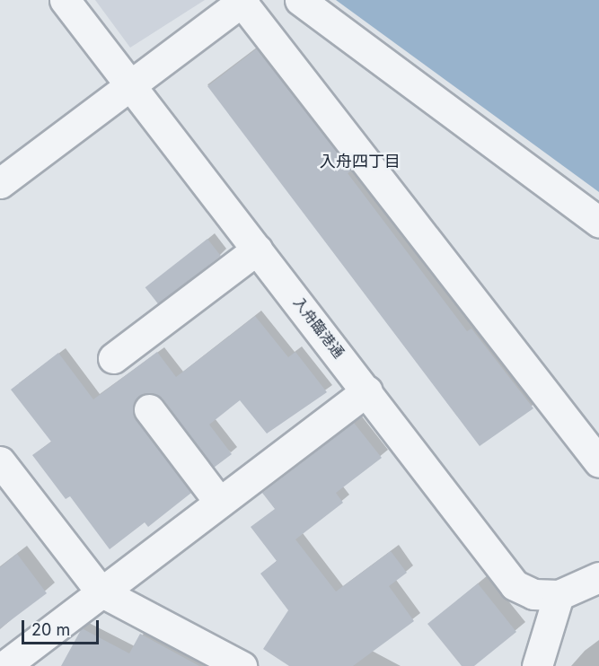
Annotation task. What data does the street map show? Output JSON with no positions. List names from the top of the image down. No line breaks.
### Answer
{"streets":{"street":["入舟臨港通"]},"districts":["入舟四丁目"],"scale_bar":"20 m"}
